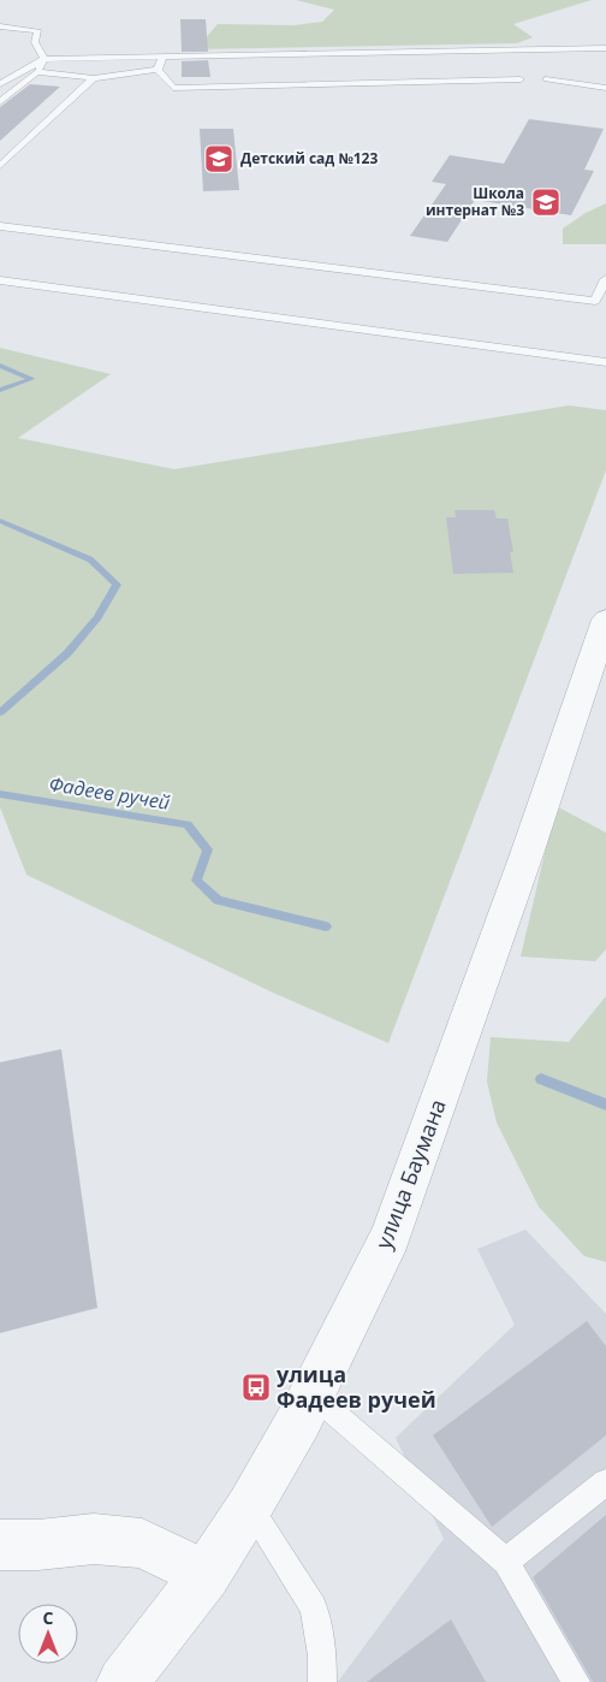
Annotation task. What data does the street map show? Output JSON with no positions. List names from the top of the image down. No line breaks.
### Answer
{"streets":{"street":["улица Баумана"]},"water":["Фадеев ручей"],"places":{"school or university":["Детский сад №123","Школа интернат №3"],"bus stop":["улица Фадеев ручей"]},"north":"top"}
